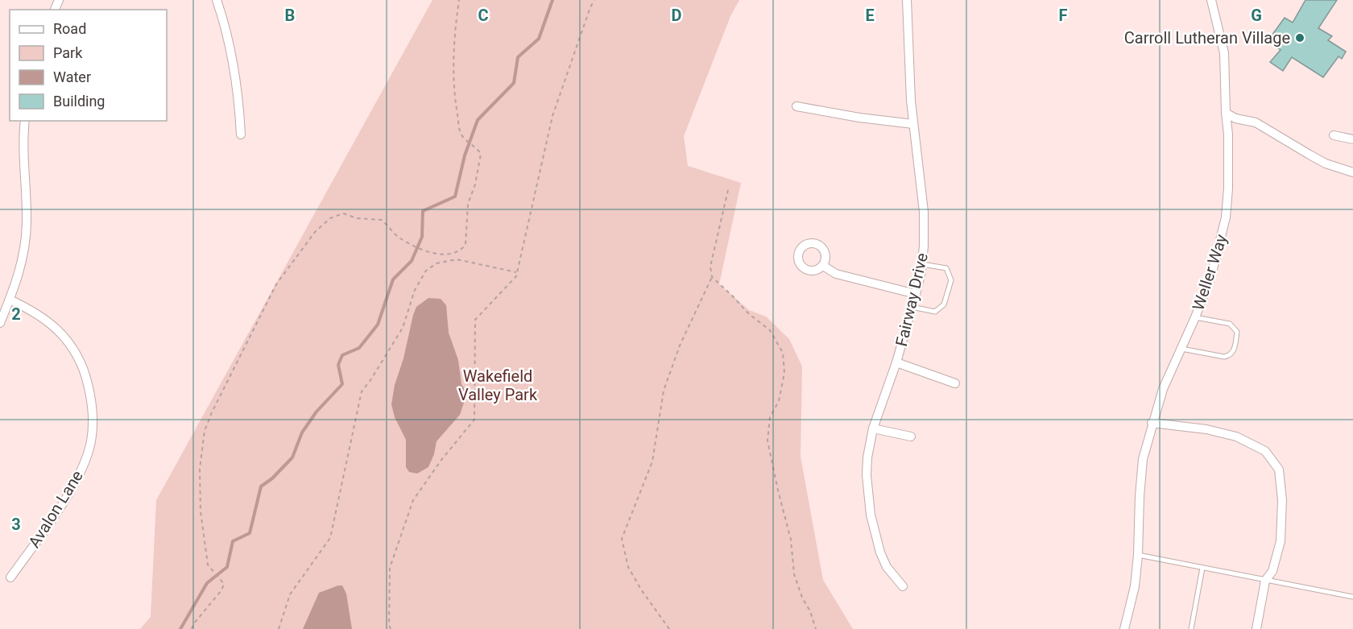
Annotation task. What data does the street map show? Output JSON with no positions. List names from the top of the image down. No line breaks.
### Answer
{"streets":{"street":["Weller Way","Fairway Drive","Avalon Lane"]},"parks":["Wakefield Valley Park"],"places":["Carroll Lutheran Village"],"legend":["Road","Park","Water","Building"],"grid":{"columns":["B","C","D","E","F","G"],"rows":["2","3"]}}
